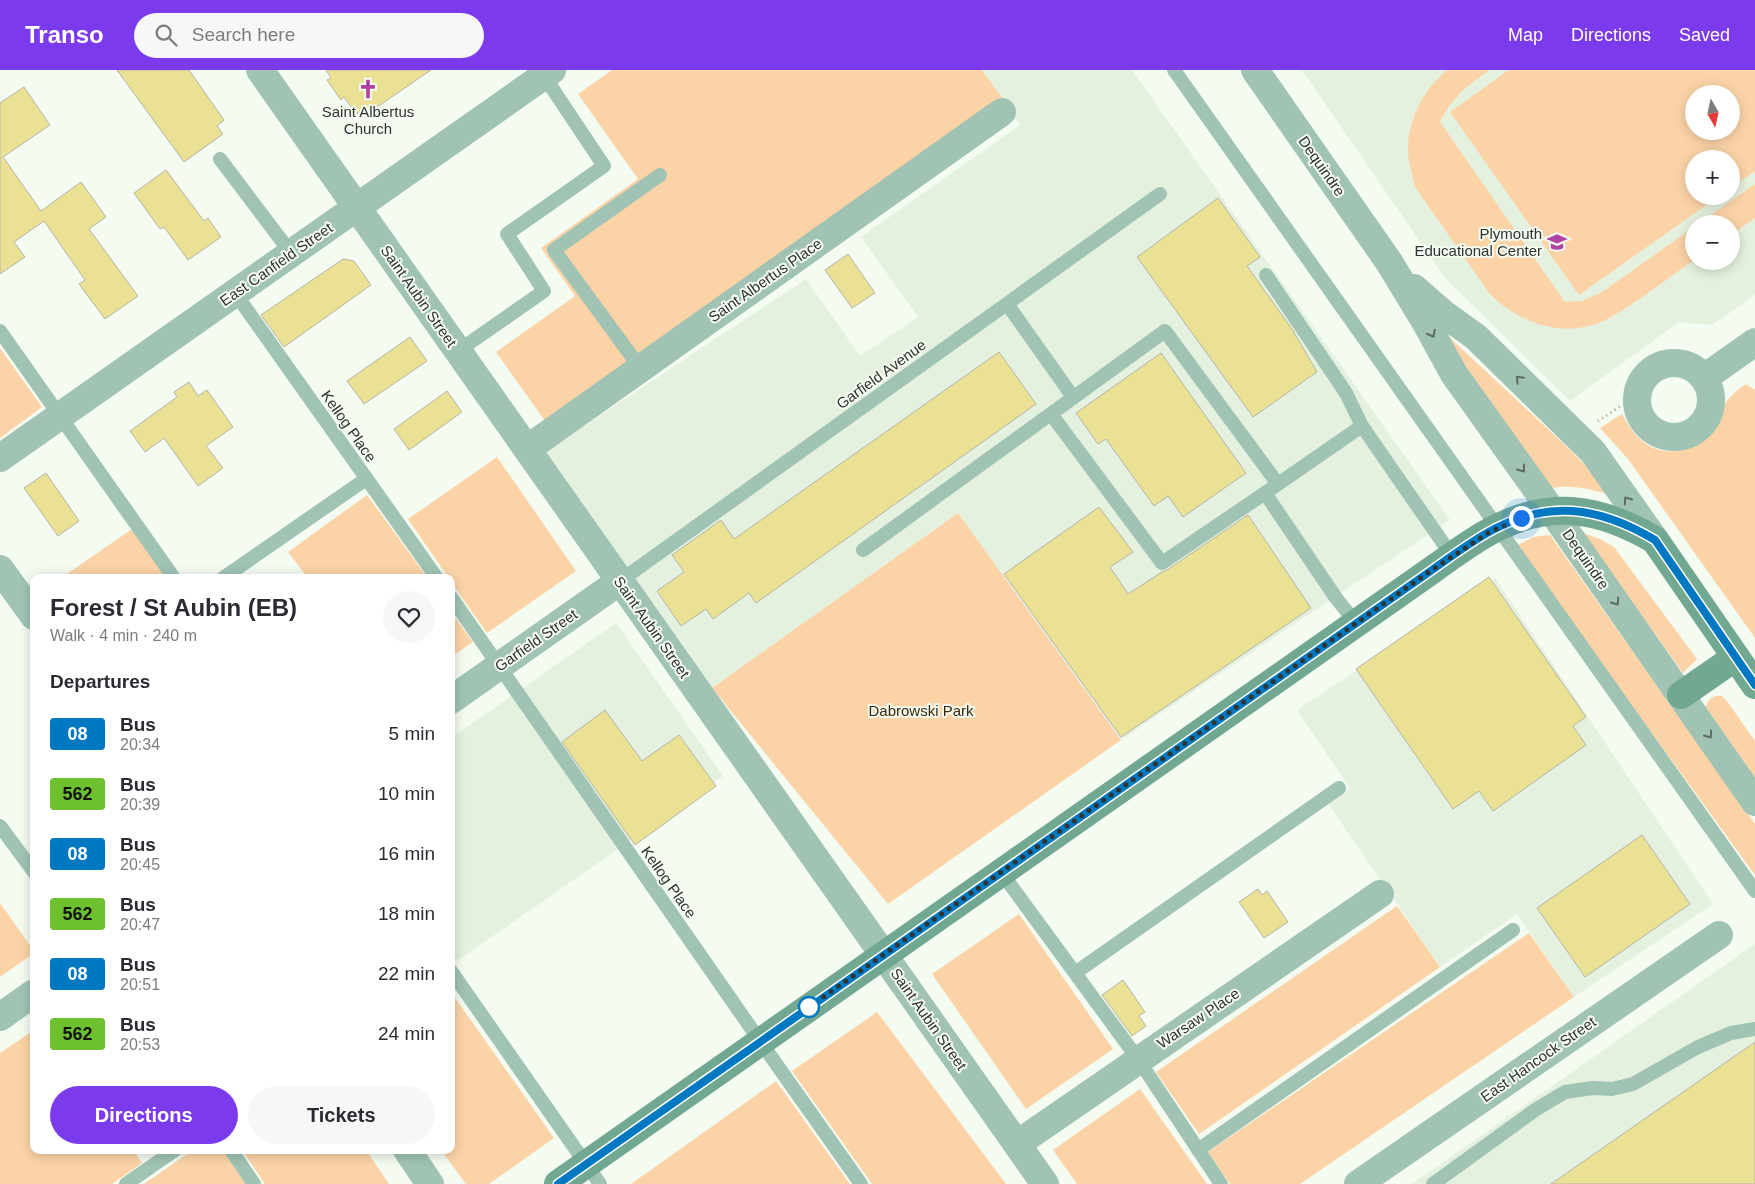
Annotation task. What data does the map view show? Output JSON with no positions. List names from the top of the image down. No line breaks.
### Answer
{"streets":{"main road":["Dequindre"],"street":["East Canfield Street","Saint Albertus Place","Saint Aubin Street","Garfield Street","Warsaw Place","East Hancock Street"],"lane":["Garfield Avenue","Kellog Place"]},"crossings":[["East Canfield Street","Saint Aubin Street"],["East Canfield Street","Kellog Place"],["Saint Albertus Place","Saint Aubin Street"],["Saint Aubin Street","Garfield Avenue"],["Saint Aubin Street","Garfield Street"],["Saint Aubin Street","Warsaw Place"],["Garfield Avenue","Garfield Street"],["Kellog Place","Garfield Street"]],"parks":["Dabrowski Park"],"places":{"church":["Saint Albertus Church"],"school or university":["Plymouth Educational Center"]},"lines":["bus line 08"],"north":"bottom","page":{"header":"Transo","search":"Search here","nav":["Map","Directions","Saved"],"map_buttons":["+","−"],"heading":[["Forest / St Aubin (EB)","Walk · 4 min · 240 m"],"Departures"],"list":[{"mark":"08","name":"Bus","note":"20:34","value":"5 min"},{"mark":"562","name":"Bus","note":"20:39","value":"10 min"},{"mark":"08","name":"Bus","note":"20:45","value":"16 min"},{"mark":"562","name":"Bus","note":"20:47","value":"18 min"},{"mark":"08","name":"Bus","note":"20:51","value":"22 min"},{"mark":"562","name":"Bus","note":"20:53","value":"24 min"}],"buttons":["Directions","Tickets"]}}
